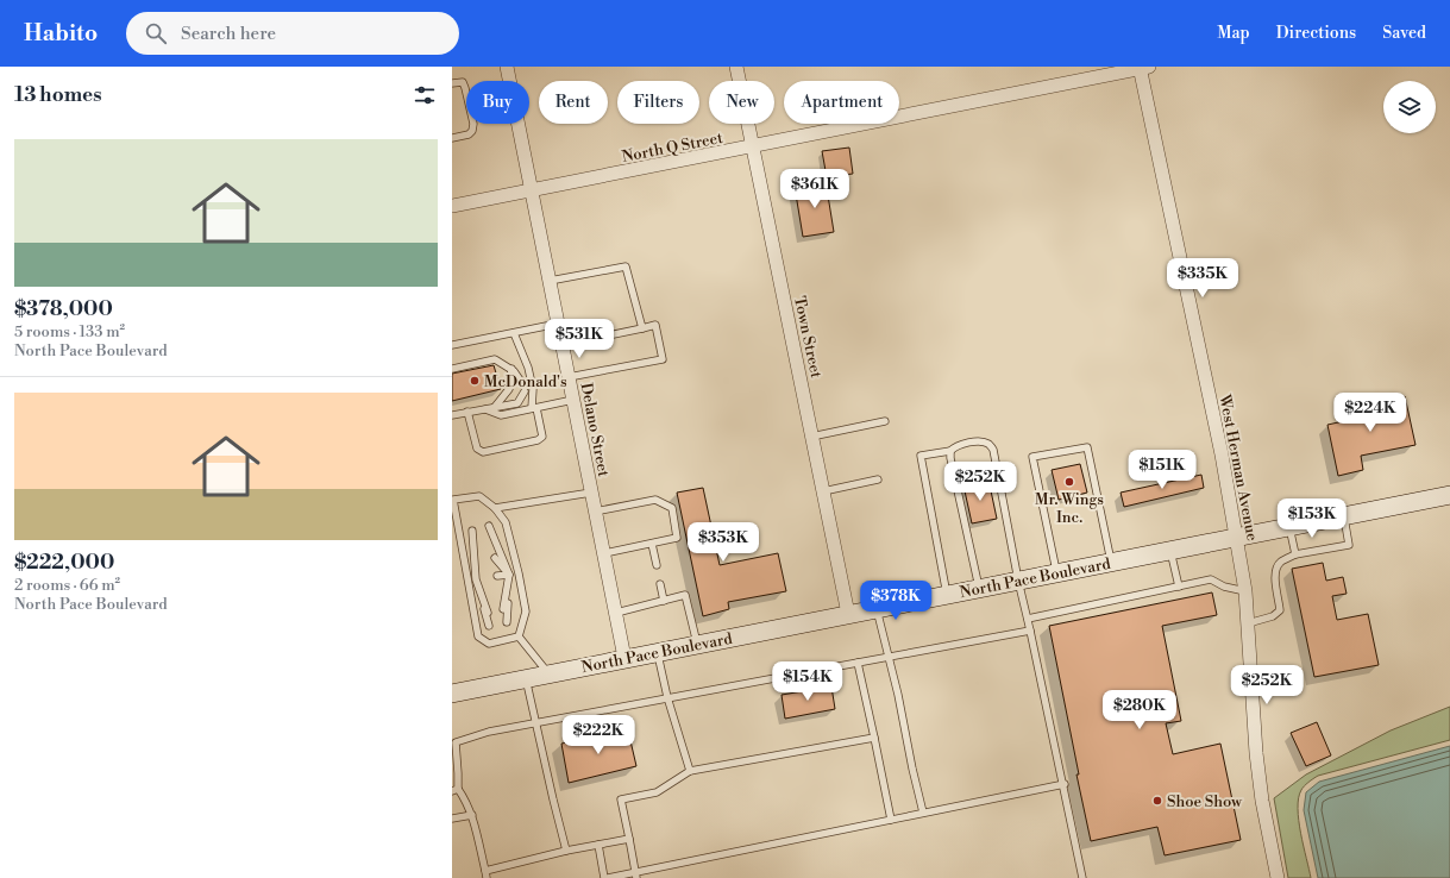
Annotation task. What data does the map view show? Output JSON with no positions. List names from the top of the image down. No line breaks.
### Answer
{"streets":{"main road":["North Pace Boulevard"],"street":["North Q Street","Town Street","Delano Street","West Herman Avenue"]},"crossings":[["North Q Street","Town Street"],["North Q Street","Delano Street"],["North Q Street","West Herman Avenue"],["Town Street","North Pace Boulevard"],["Delano Street","North Pace Boulevard"],["West Herman Avenue","North Pace Boulevard"]],"places":["McDonald's","Mr. Wings Inc.","Shoe Show"],"page":{"header":"Habito","search":"Search here","nav":["Map","Directions","Saved"],"heading":"13 homes","chip":["Buy","Rent","Filters","New","Apartment"],"list":[{"name":"$378,000","note":"5 rooms · 133 m² · North Pace Boulevard"},{"name":"$222,000","note":"2 rooms · 66 m² · North Pace Boulevard"}],"price":["$361K","$335K","$531K","$224K","$151K","$252K","$153K","$353K","$378K","$154K","$252K","$280K","$222K"]}}
